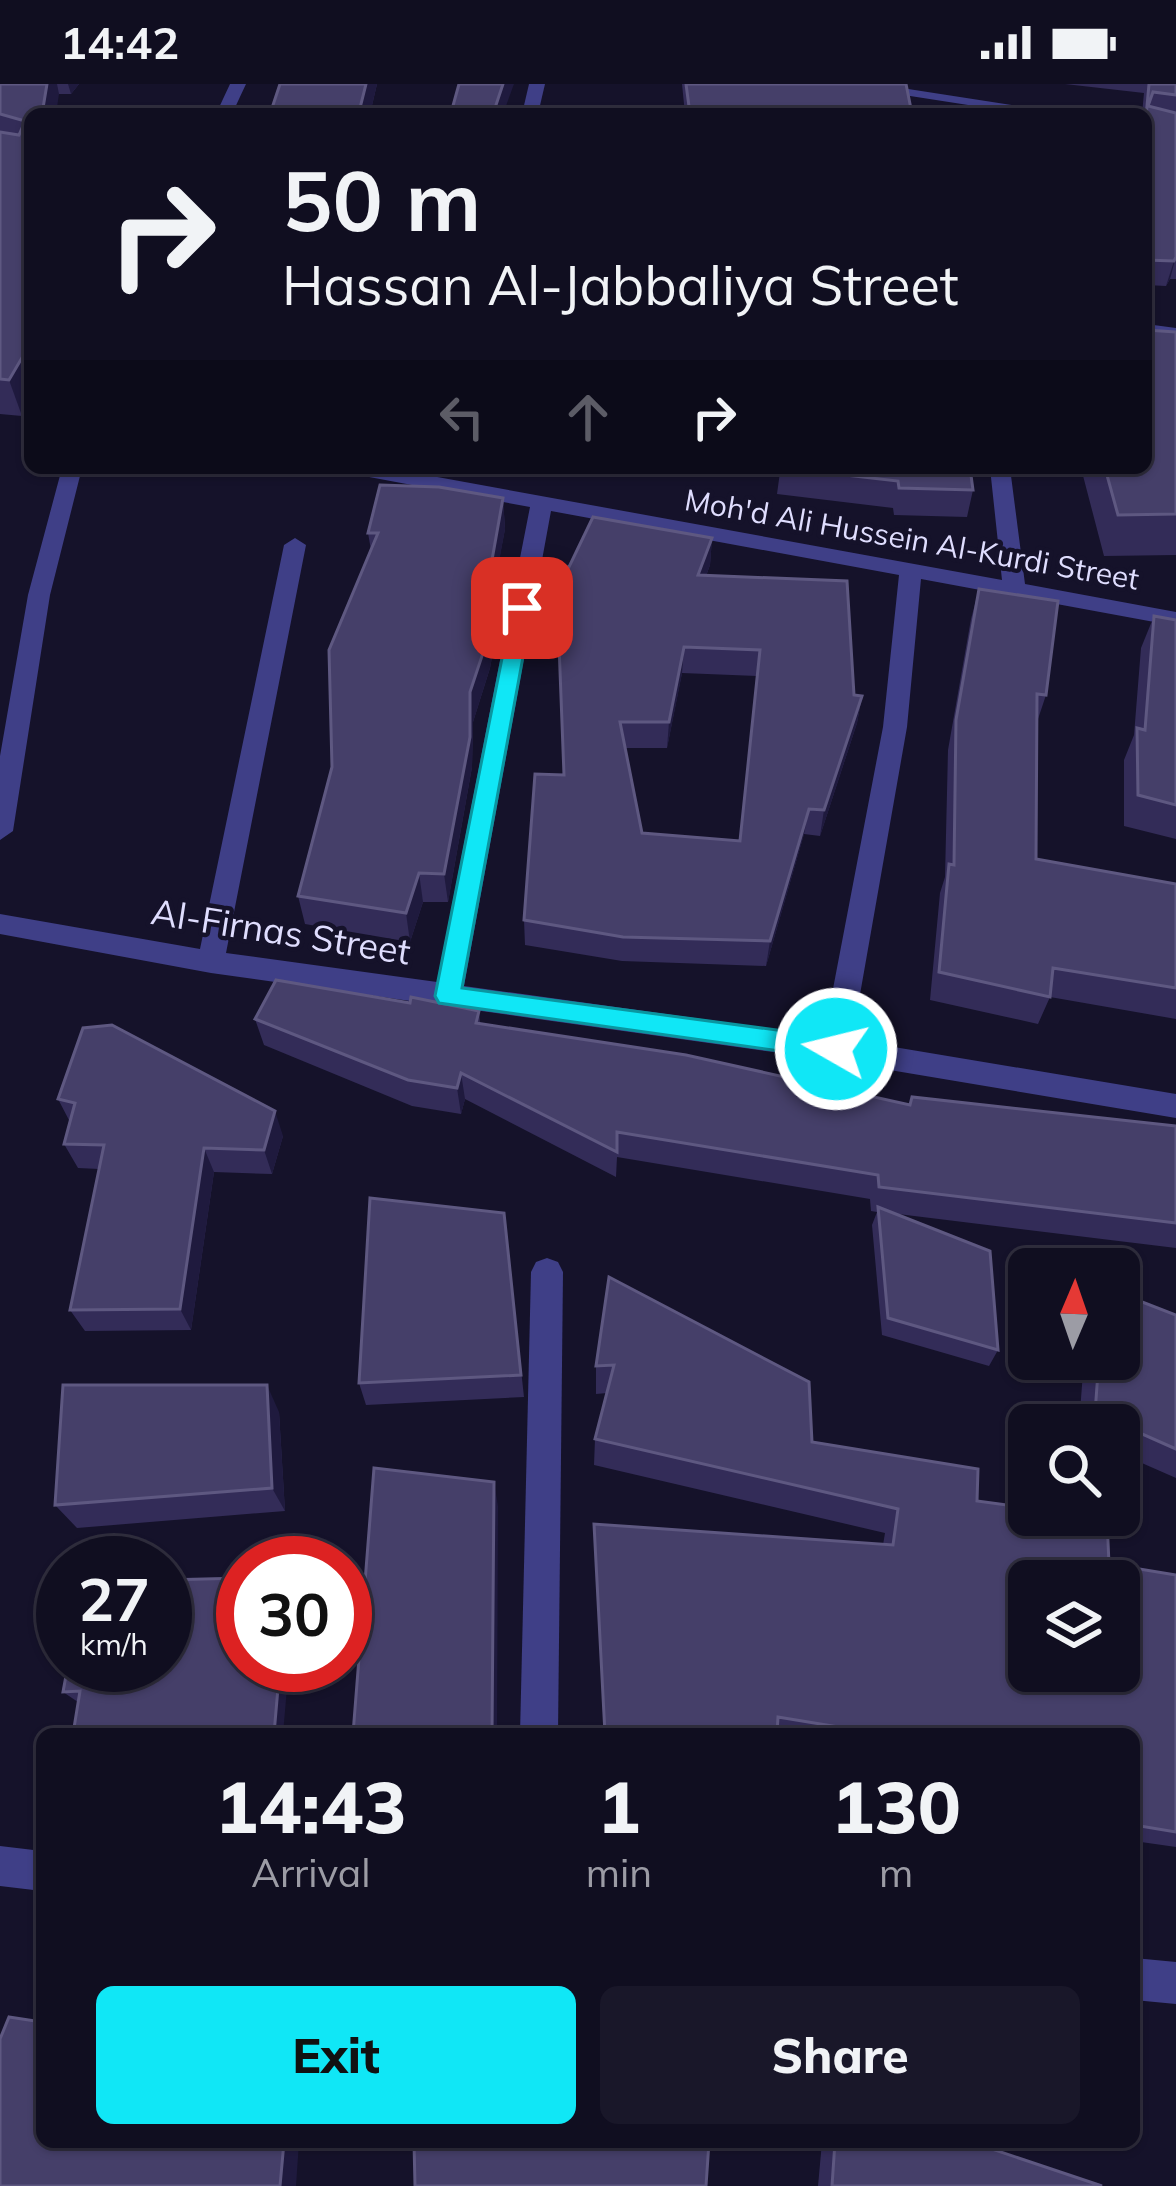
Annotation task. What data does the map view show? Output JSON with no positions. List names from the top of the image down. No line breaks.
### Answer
{"streets":{"street":["Moh'd Ali Hussein Al-Kurdi Street","Al-Firnas Street"]},"north":"top","page":{"status":"14:42","turn":["50 m","Hassan Al-Jabbaliya Street"],"speed":"27 km/h","limit":"30","eta":["14:43","Arrival","1","min","130","m"],"buttons":["Exit","Share"]}}
